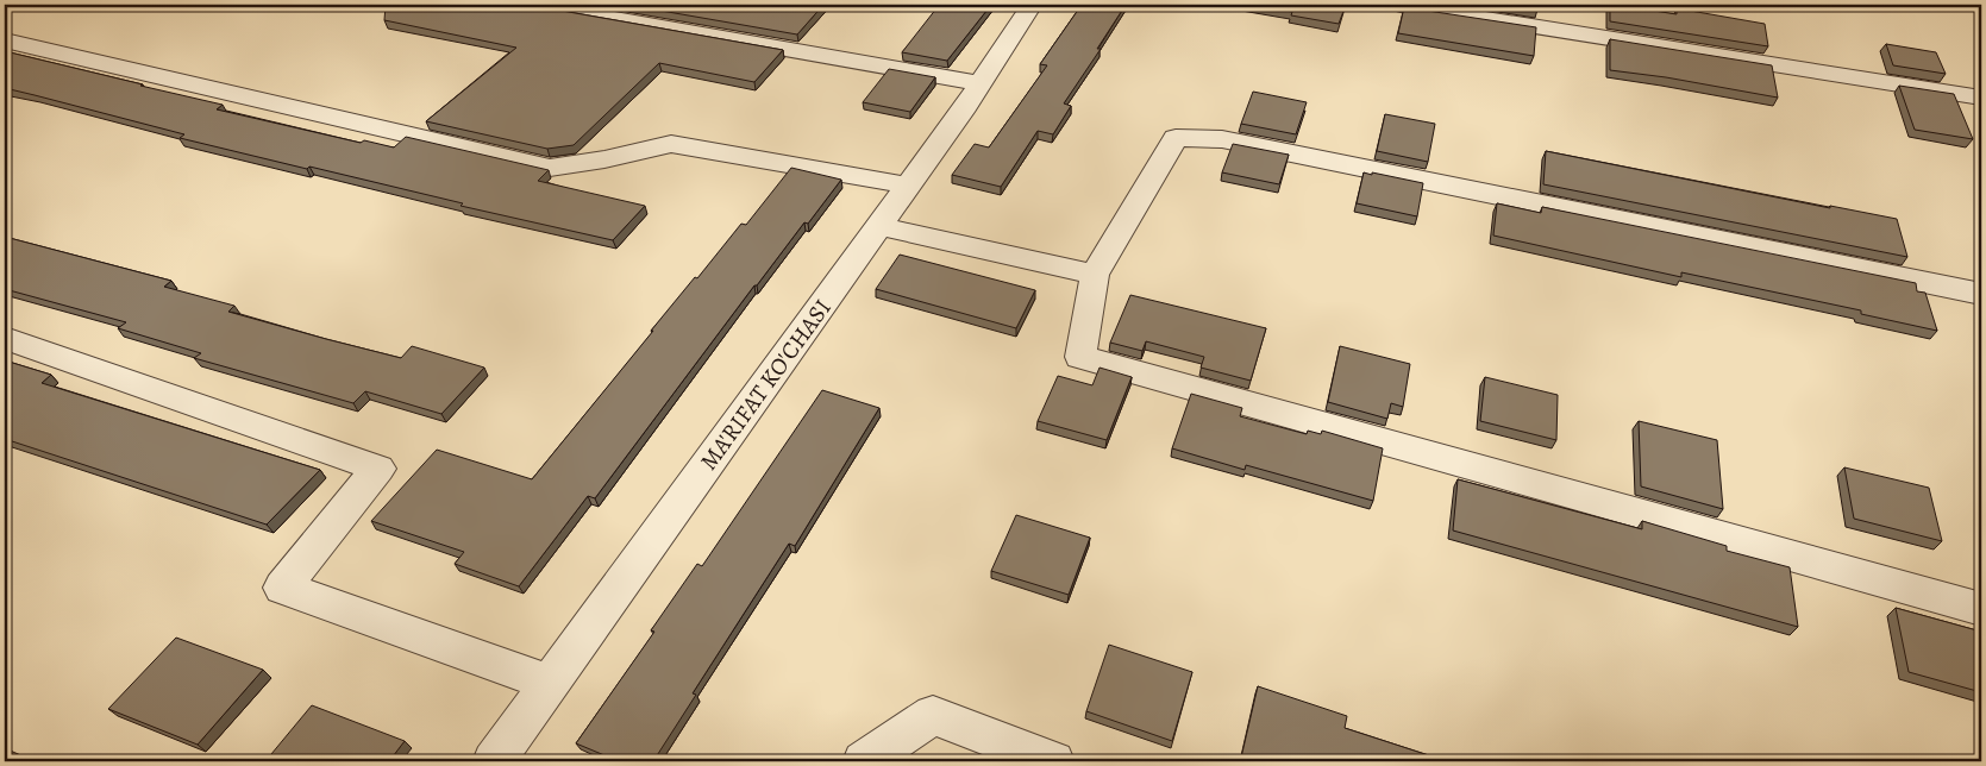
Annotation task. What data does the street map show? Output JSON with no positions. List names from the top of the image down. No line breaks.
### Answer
{"streets":{"street":["MA'RIFAT KO'CHASI"]}}
